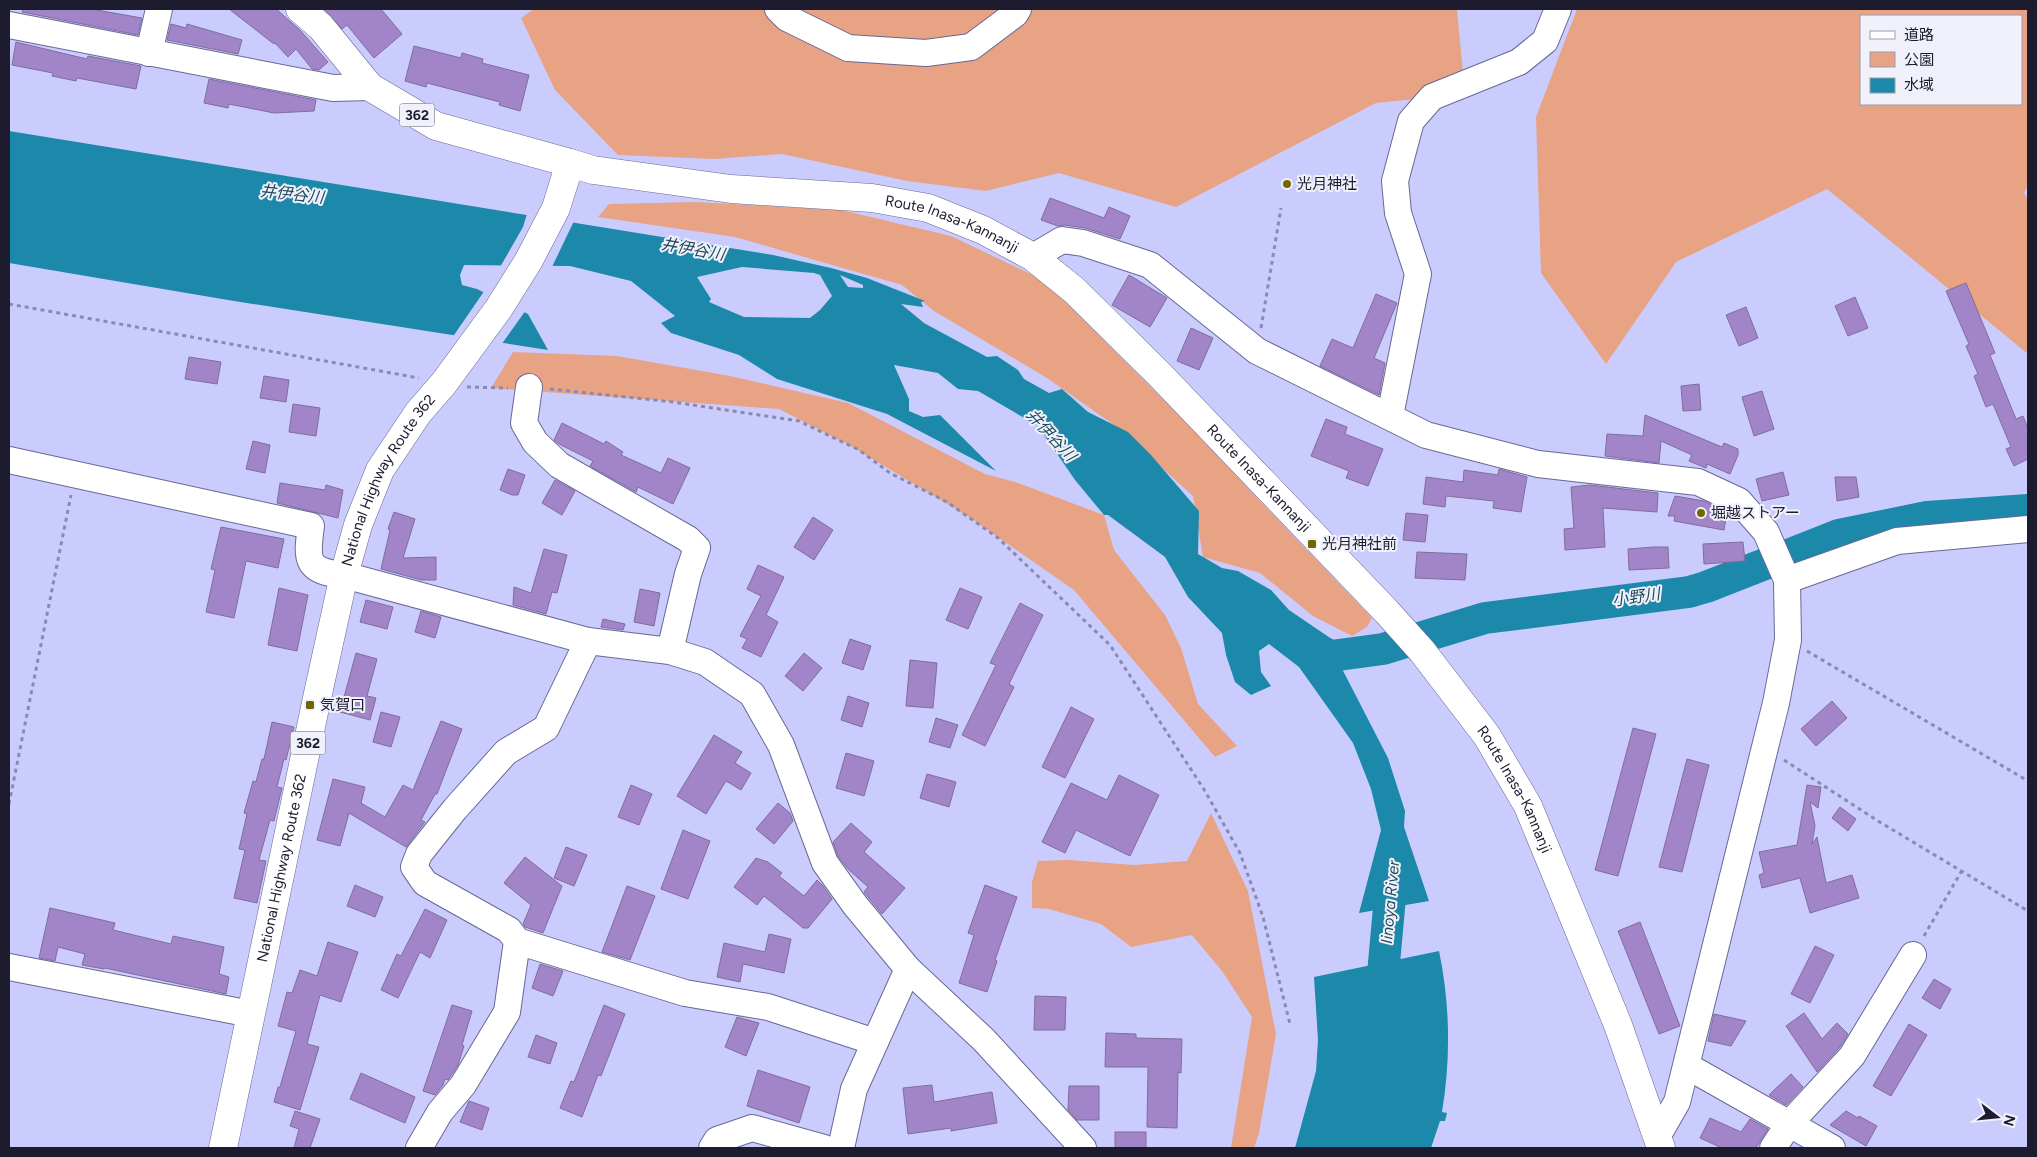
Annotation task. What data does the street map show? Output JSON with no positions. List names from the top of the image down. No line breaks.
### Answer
{"streets":{"main road":["362","Route Inasa-Kannanji","National Highway Route 362"]},"crossings":[["362","Route Inasa-Kannanji"],["362","National Highway Route 362"],["Route Inasa-Kannanji","National Highway Route 362"]],"water":["井伊谷川","小野川","Iinoya River"],"places":{"other":["光月神社","堀越ストアー"],"transit":["光月神社前","気賀口"]},"legend":["道路","公園","水域"],"north":"right"}
